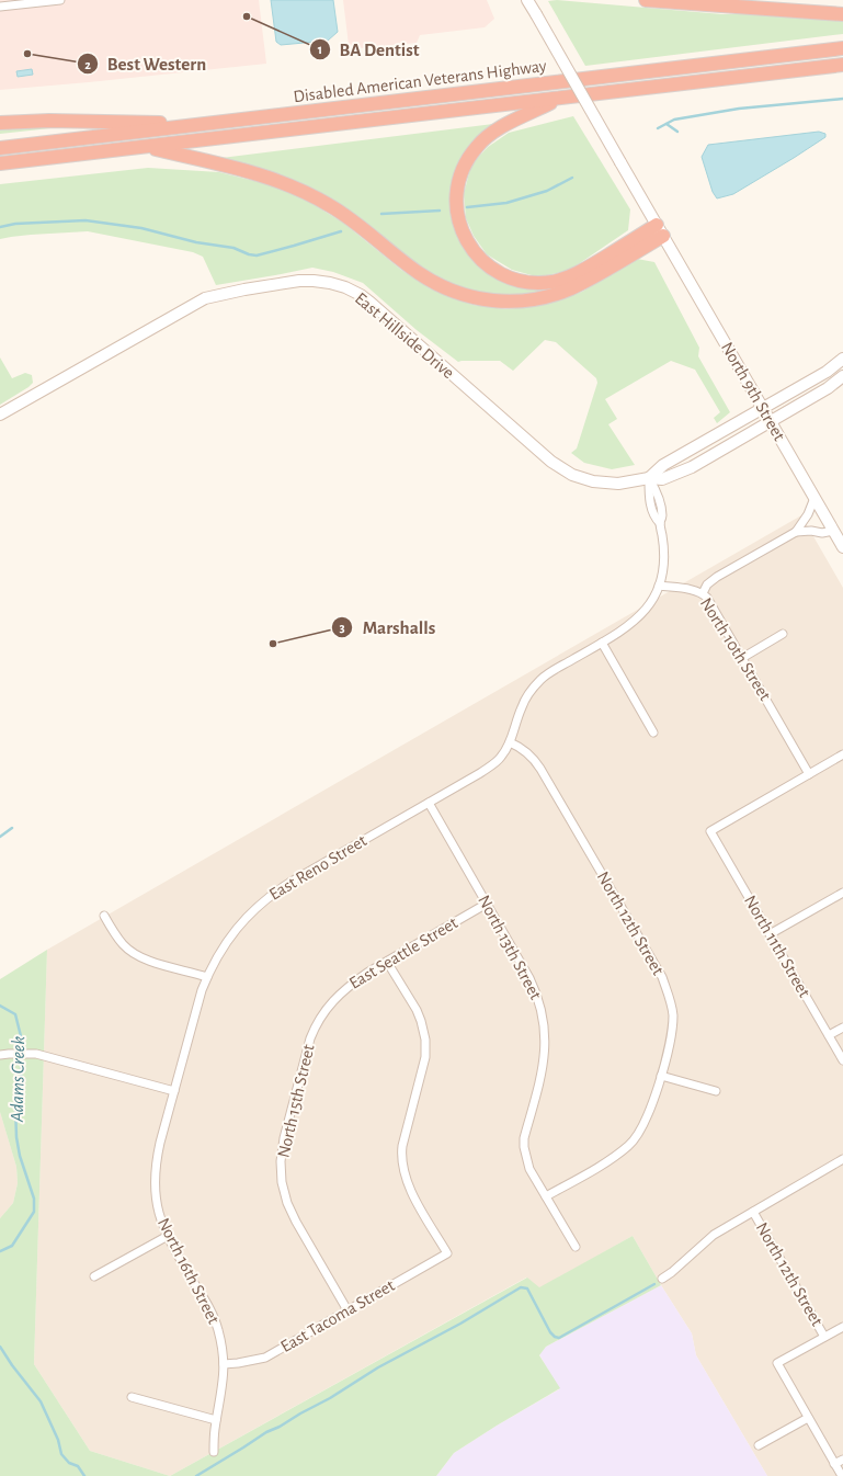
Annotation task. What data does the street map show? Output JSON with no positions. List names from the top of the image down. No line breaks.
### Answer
{"streets":{"highway":["Disabled American Veterans Highway"],"street":["East Hillside Drive","North 9th Street","North 10th Street","East Reno Street","North 12th Street","North 11th Street","North 13th Street","East Seattle Street","North 15th Street","North 16th Street","East Tacoma Street"]},"crossings":[["East Hillside Drive","North 9th Street"],["North 10th Street","East Reno Street"],["North 10th Street","North 11th Street"],["East Reno Street","North 12th Street"],["East Reno Street","North 13th Street"],["East Reno Street","North 16th Street"],["North 13th Street","East Seattle Street"],["East Seattle Street","North 15th Street"],["East Seattle Street","East Tacoma Street"],["North 15th Street","East Tacoma Street"],["North 16th Street","East Tacoma Street"]],"water":["Adams Creek"],"places":["BA Dentist","Best Western","Marshalls"]}
